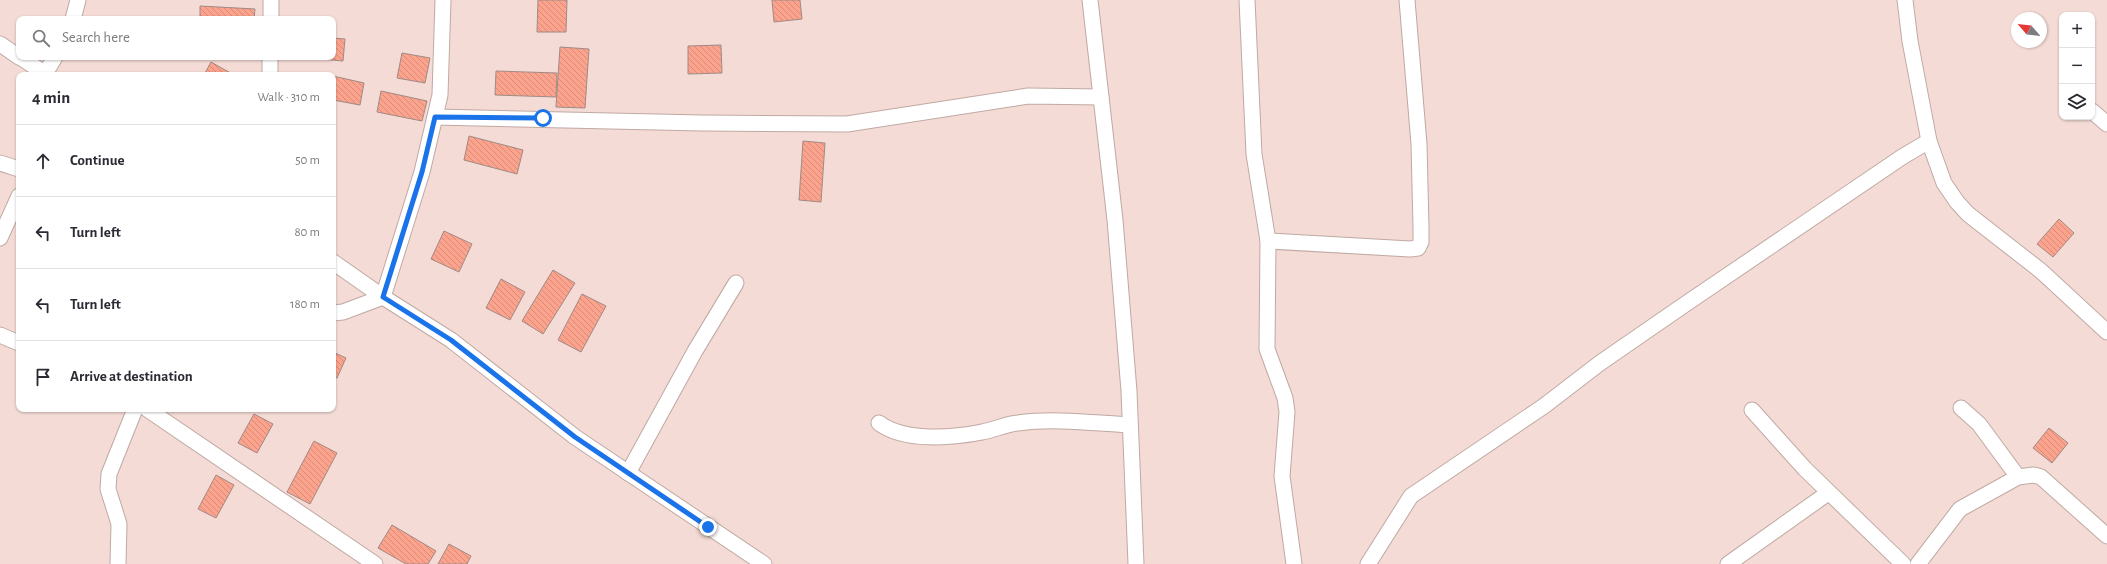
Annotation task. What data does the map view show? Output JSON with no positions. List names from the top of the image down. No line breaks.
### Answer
{"north":"top left","page":{"map_buttons":["+","−"],"search":"Search here","heading":["4 min","Walk · 310 m"],"list":[["Continue","50 m"],["Turn left","80 m"],["Turn left","180 m"],"Arrive at destination"]}}
